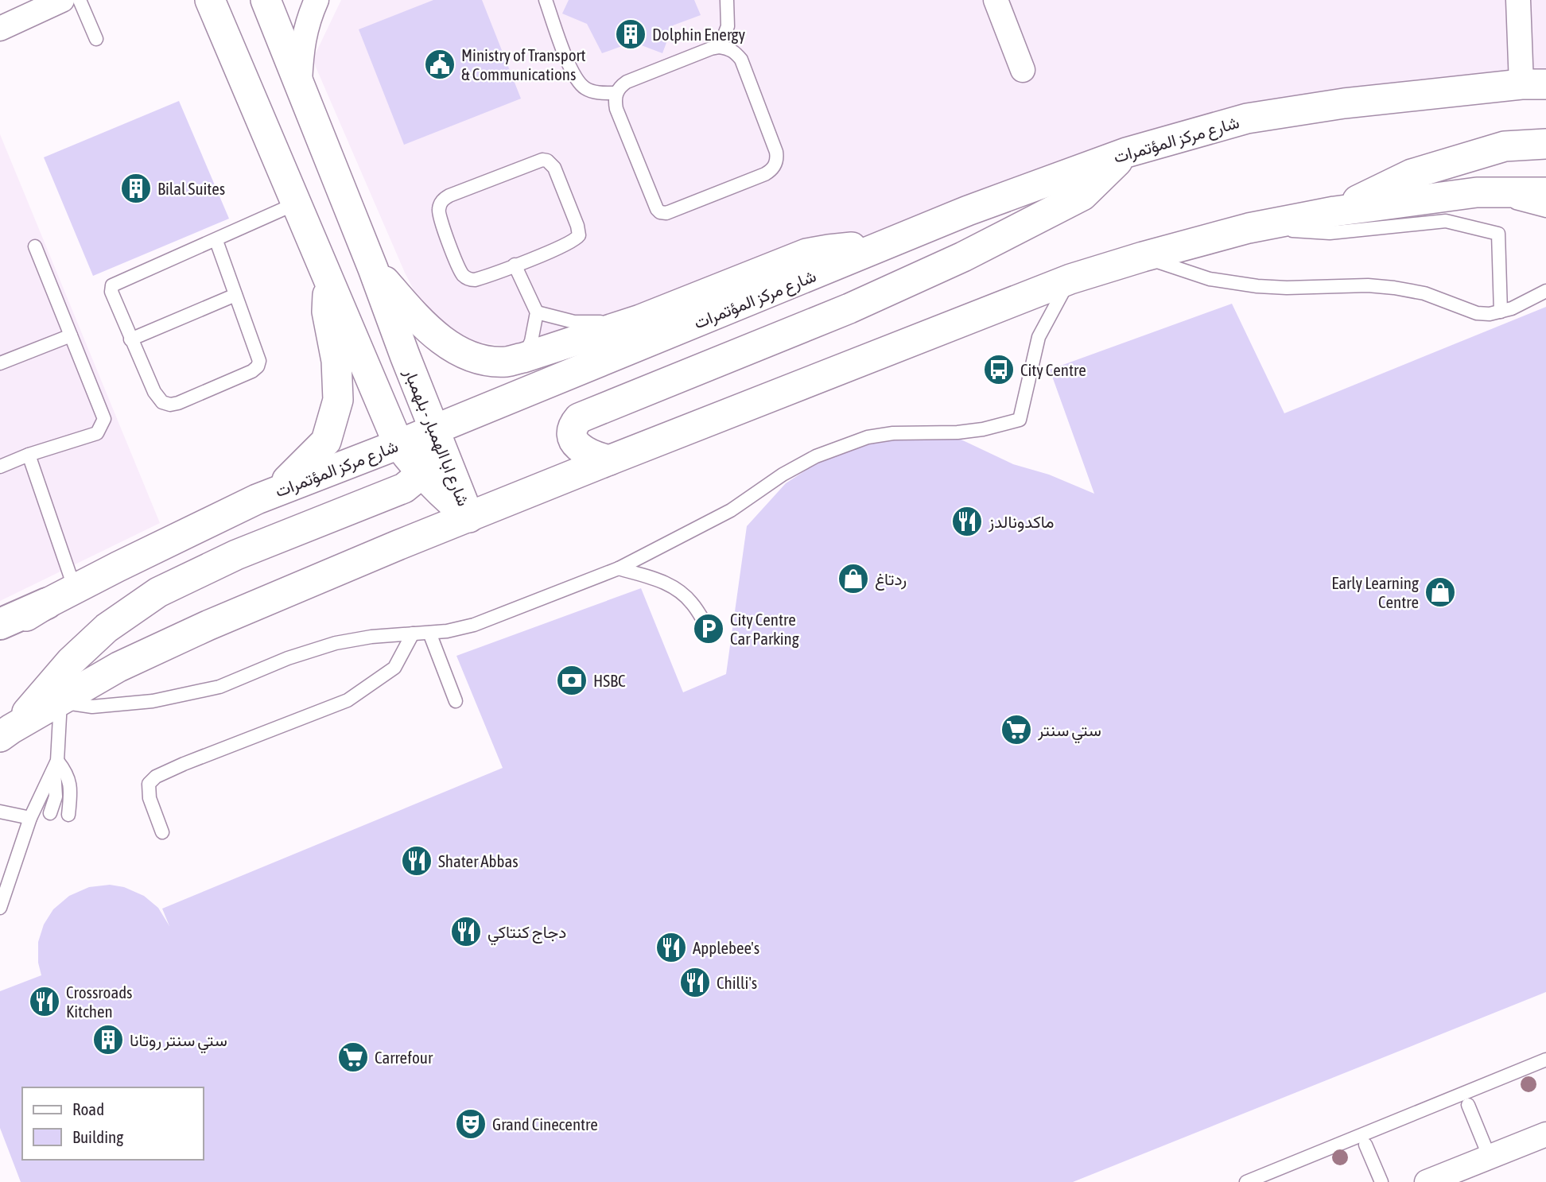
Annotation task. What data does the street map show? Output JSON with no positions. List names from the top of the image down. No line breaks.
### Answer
{"streets":{"street":["شارع مركز المؤتمرات","شارع ابا الهمبار - بلهمبار"]},"crossings":[["شارع مركز المؤتمرات","شارع ابا الهمبار - بلهمبار"]],"places":{"building":["Dolphin Energy","Bilal Suites","ستي سنتر روتانا"],"public building":["Ministry of Transport & Communications"],"bus stop":["City Centre"],"restaurant":["ماكدونالدز","Shater Abbas","دجاج كنتاكي","Applebee's","Chilli's","Crossroads Kitchen"],"shop":["ردتاغ","Early Learning Centre"],"parking":["City Centre Car Parking"],"bank":["HSBC"],"supermarket":["ستي سنتر","Carrefour"],"theatre":["Grand Cinecentre"]},"legend":["Road","Building"]}
